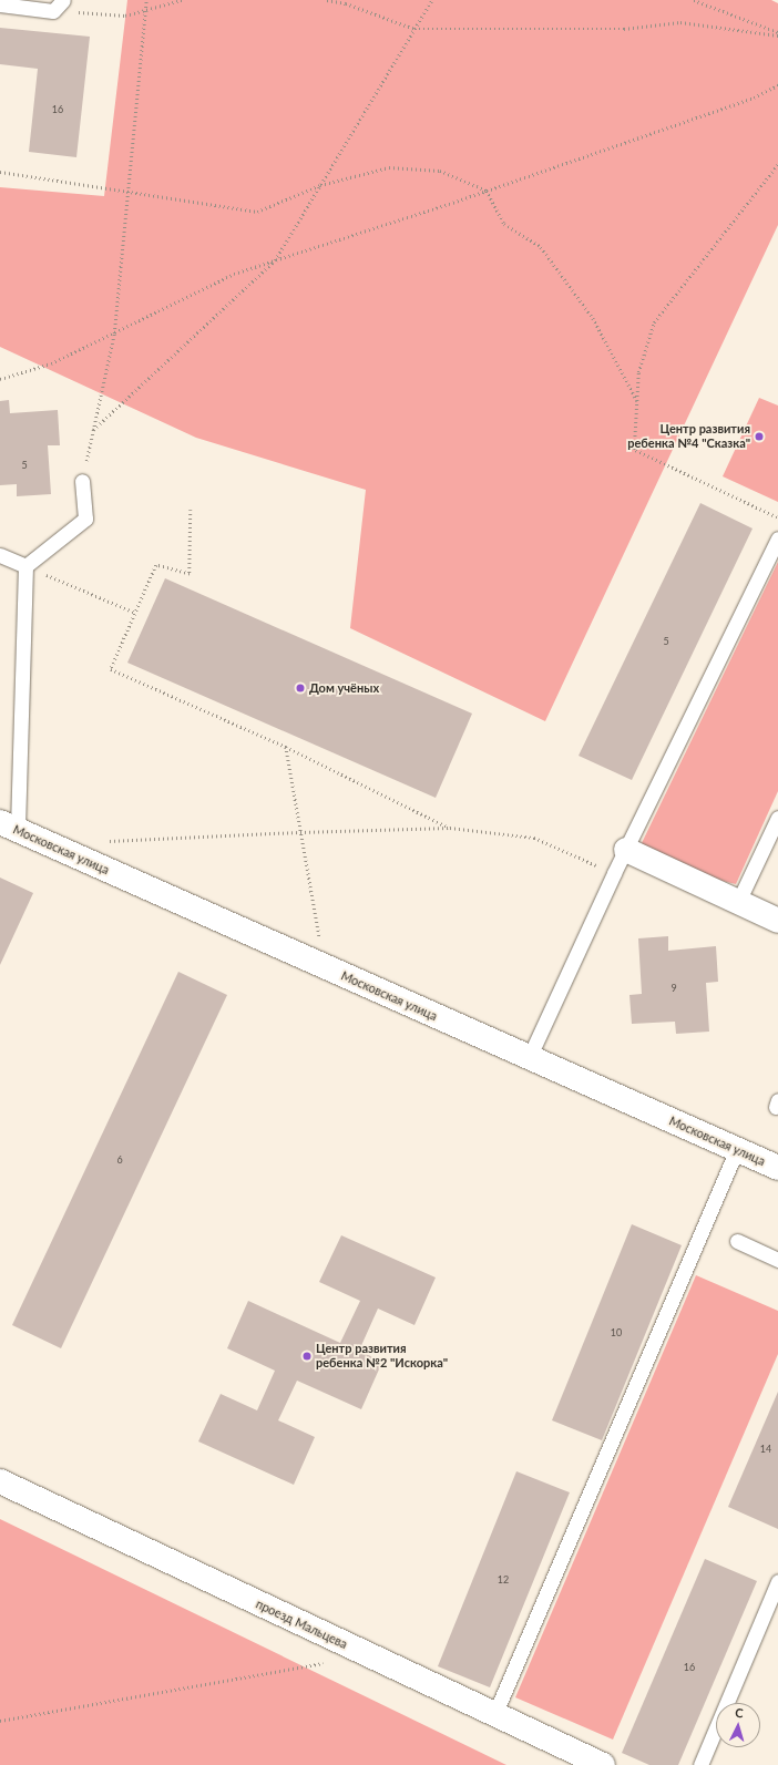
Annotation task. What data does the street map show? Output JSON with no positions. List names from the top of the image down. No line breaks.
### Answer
{"streets":{"street":["Московская улица","проезд Мальцева"]},"places":["Центр развития ребенка №4 \"Сказка\"","Дом учёных","Центр развития ребенка №2 \"Искорка\""],"house_numbers":["16","5","5","9","6","10","14","12","16"],"north":"top"}
